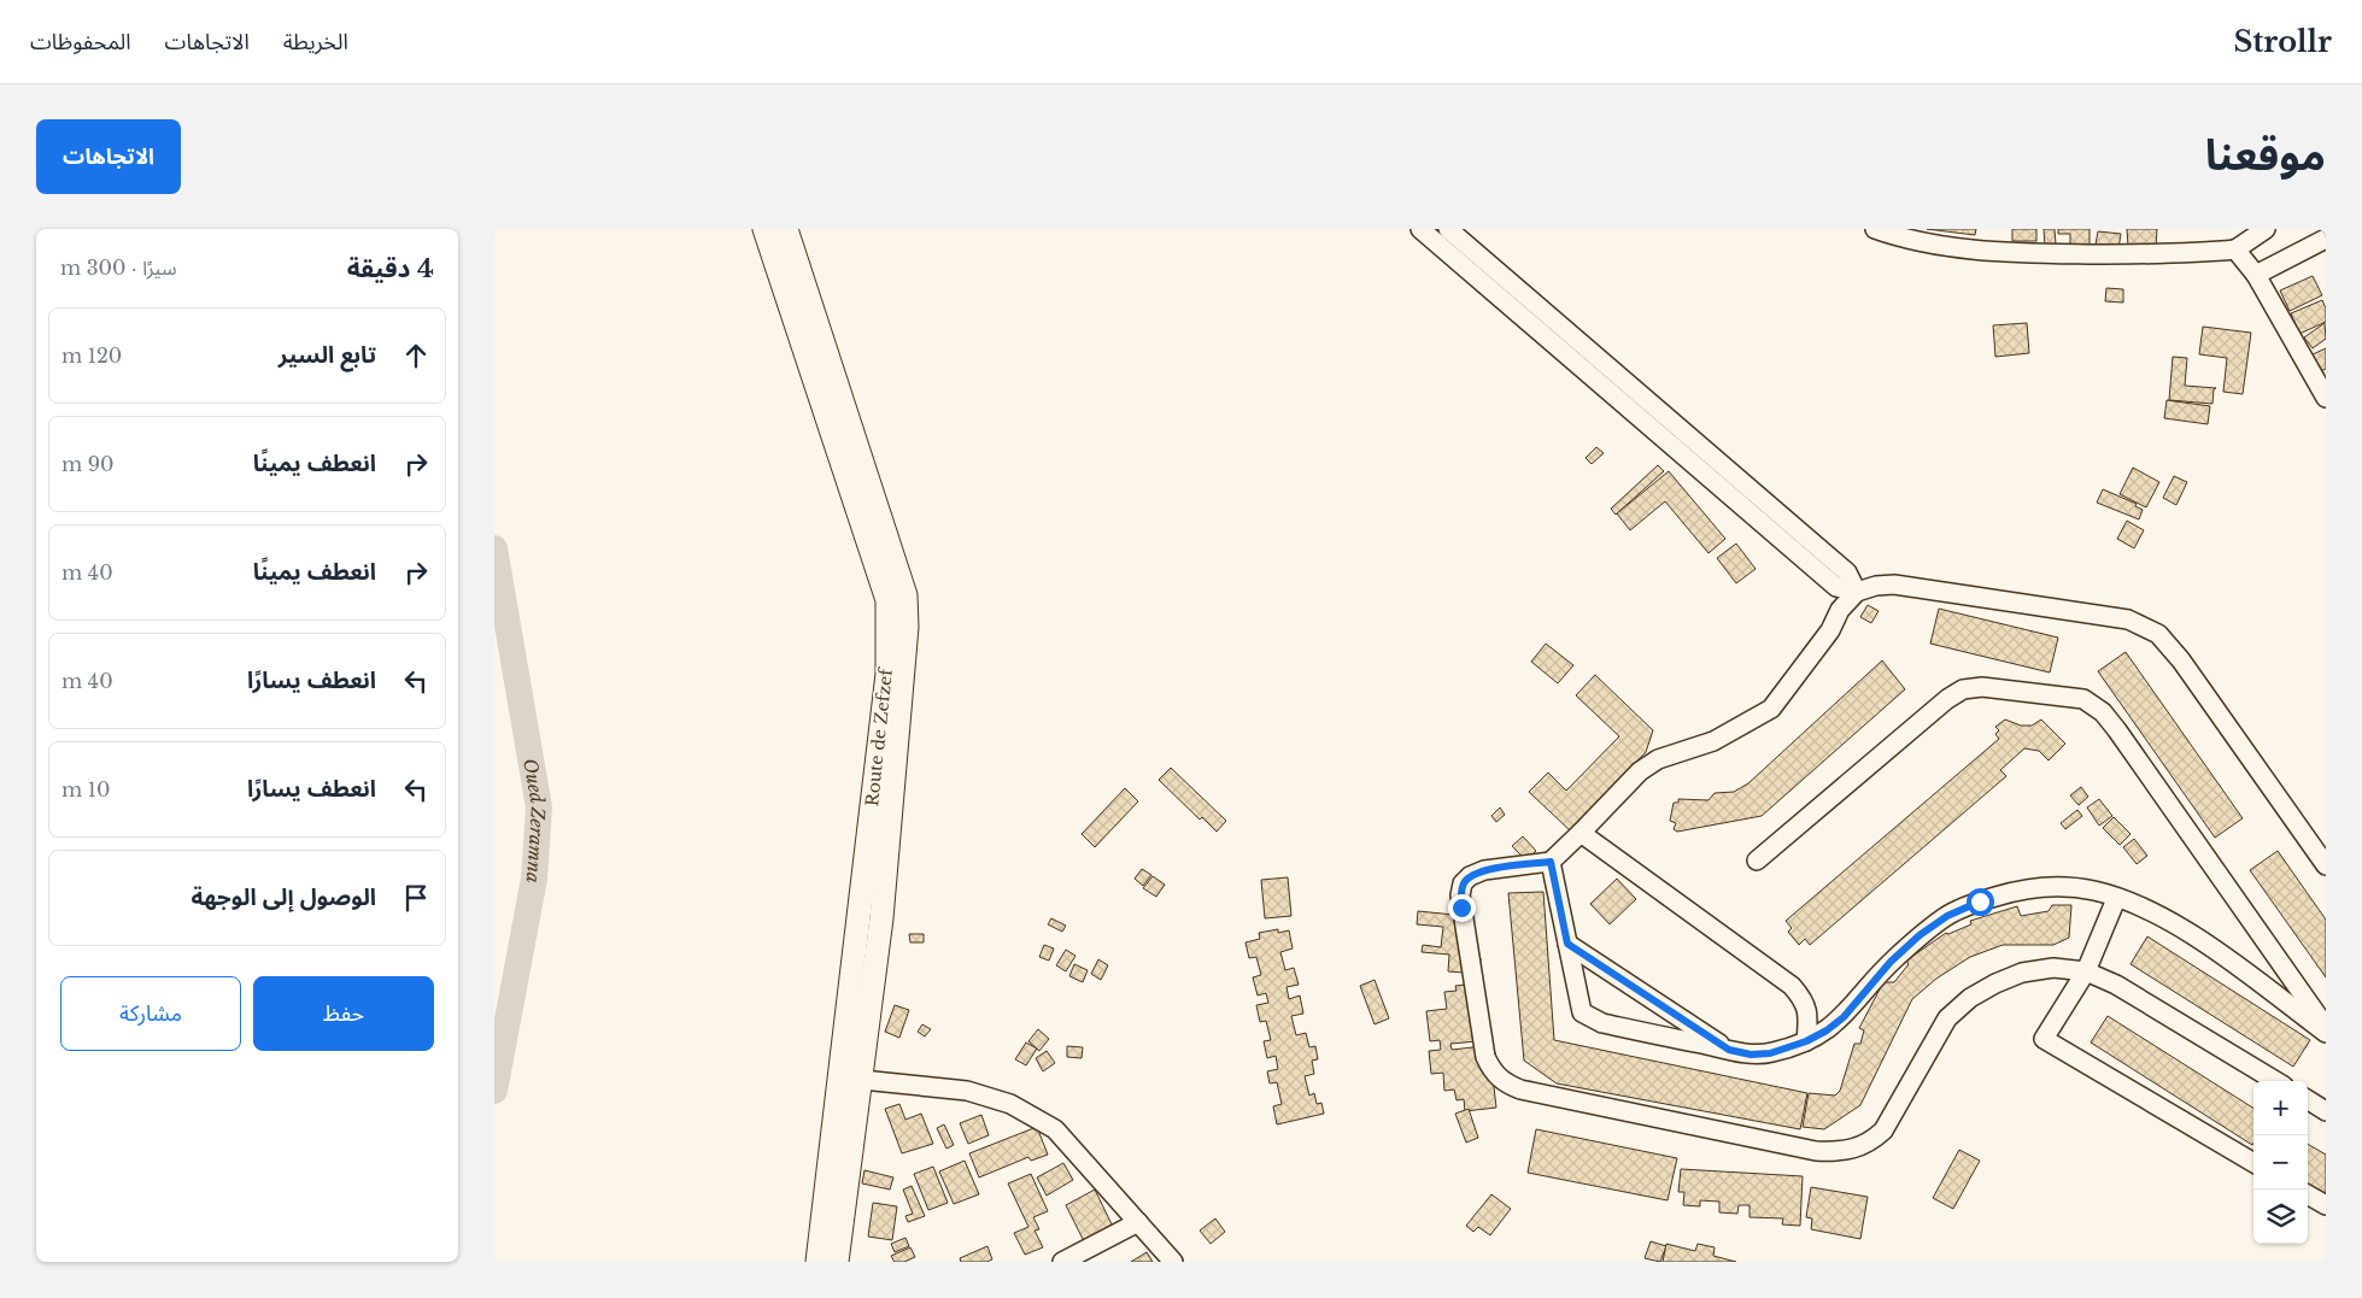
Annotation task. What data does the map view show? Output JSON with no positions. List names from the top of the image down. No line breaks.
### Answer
{"streets":{"main road":["Route de Zefzef"]},"water":["Oued Zeramna"],"page":{"header":"Strollr","nav":["الخريطة","الاتجاهات","المحفوظات"],"title":"موقعنا","buttons":["الاتجاهات",["حفظ","مشاركة"]],"heading":["4 دقيقة","سيرًا · 300 m"],"list":[["تابع السير","120 m"],["انعطف يمينًا","90 m"],["انعطف يمينًا","40 m"],["انعطف يسارًا","40 m"],["انعطف يسارًا","10 m"],"الوصول إلى الوجهة"],"map_buttons":["+","−"]}}
